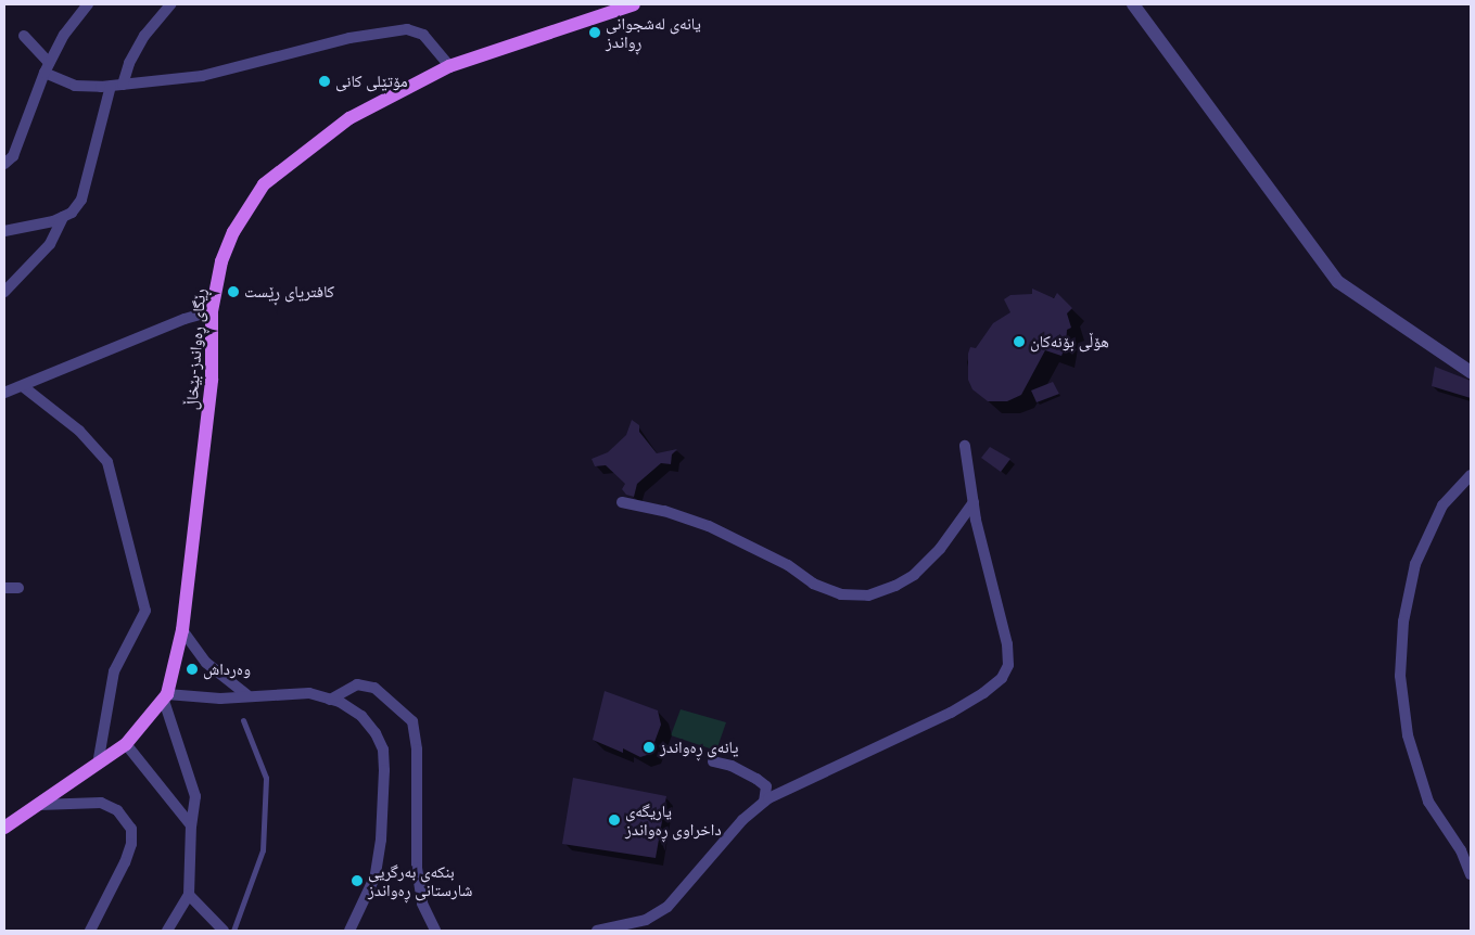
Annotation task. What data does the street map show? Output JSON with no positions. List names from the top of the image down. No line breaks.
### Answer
{"streets":{"main road":["ڕێگای ڕەواندز-بێخاڵ"]},"places":["یانەی لەشجوانی ڕواندز","مۆتێلی کانی","کافتریای ڕێست","هۆڵی بۆنەکان","وەرداش","یانەی ڕەواندز","یاریگەی داخراوی ڕەواندز","بنکەی بەرگریی شارستانی ڕەواندز"]}
